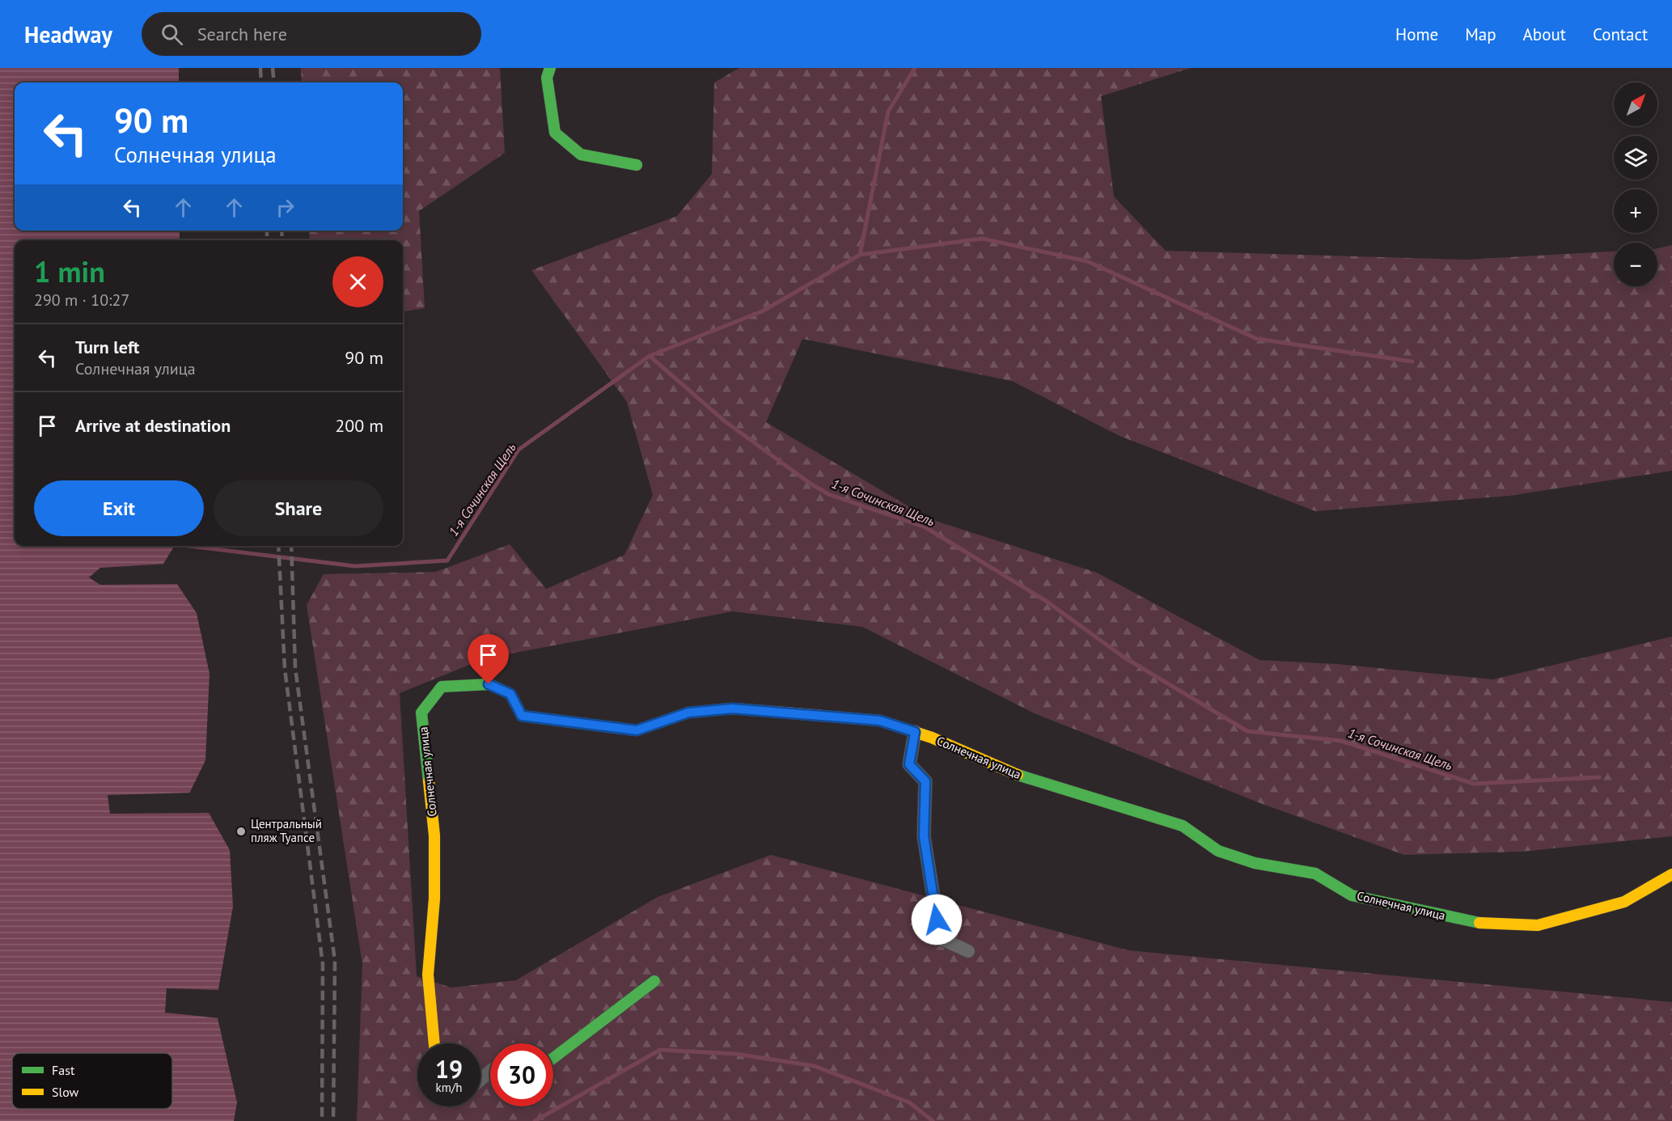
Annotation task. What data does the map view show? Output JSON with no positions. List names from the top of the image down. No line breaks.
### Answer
{"streets":{"street":["Солнечная улица"]},"water":["1-я Сочинская Щель"],"places":["Центральный пляж Туапсе"],"legend":["Fast","Slow"],"north":"top right","page":{"header":"Headway","search":"Search here","nav":["Home","Map","About","Contact"],"map_buttons":["+","−"],"turn":["90 m","Солнечная улица"],"heading":["1 min","290 m · 10:27"],"list":[{"name":"Turn left","note":"Солнечная улица","value":"90 m"},{"name":"Arrive at destination","value":"200 m"}],"buttons":["Exit","Share"],"speed":"19 km/h","limit":"30"}}
